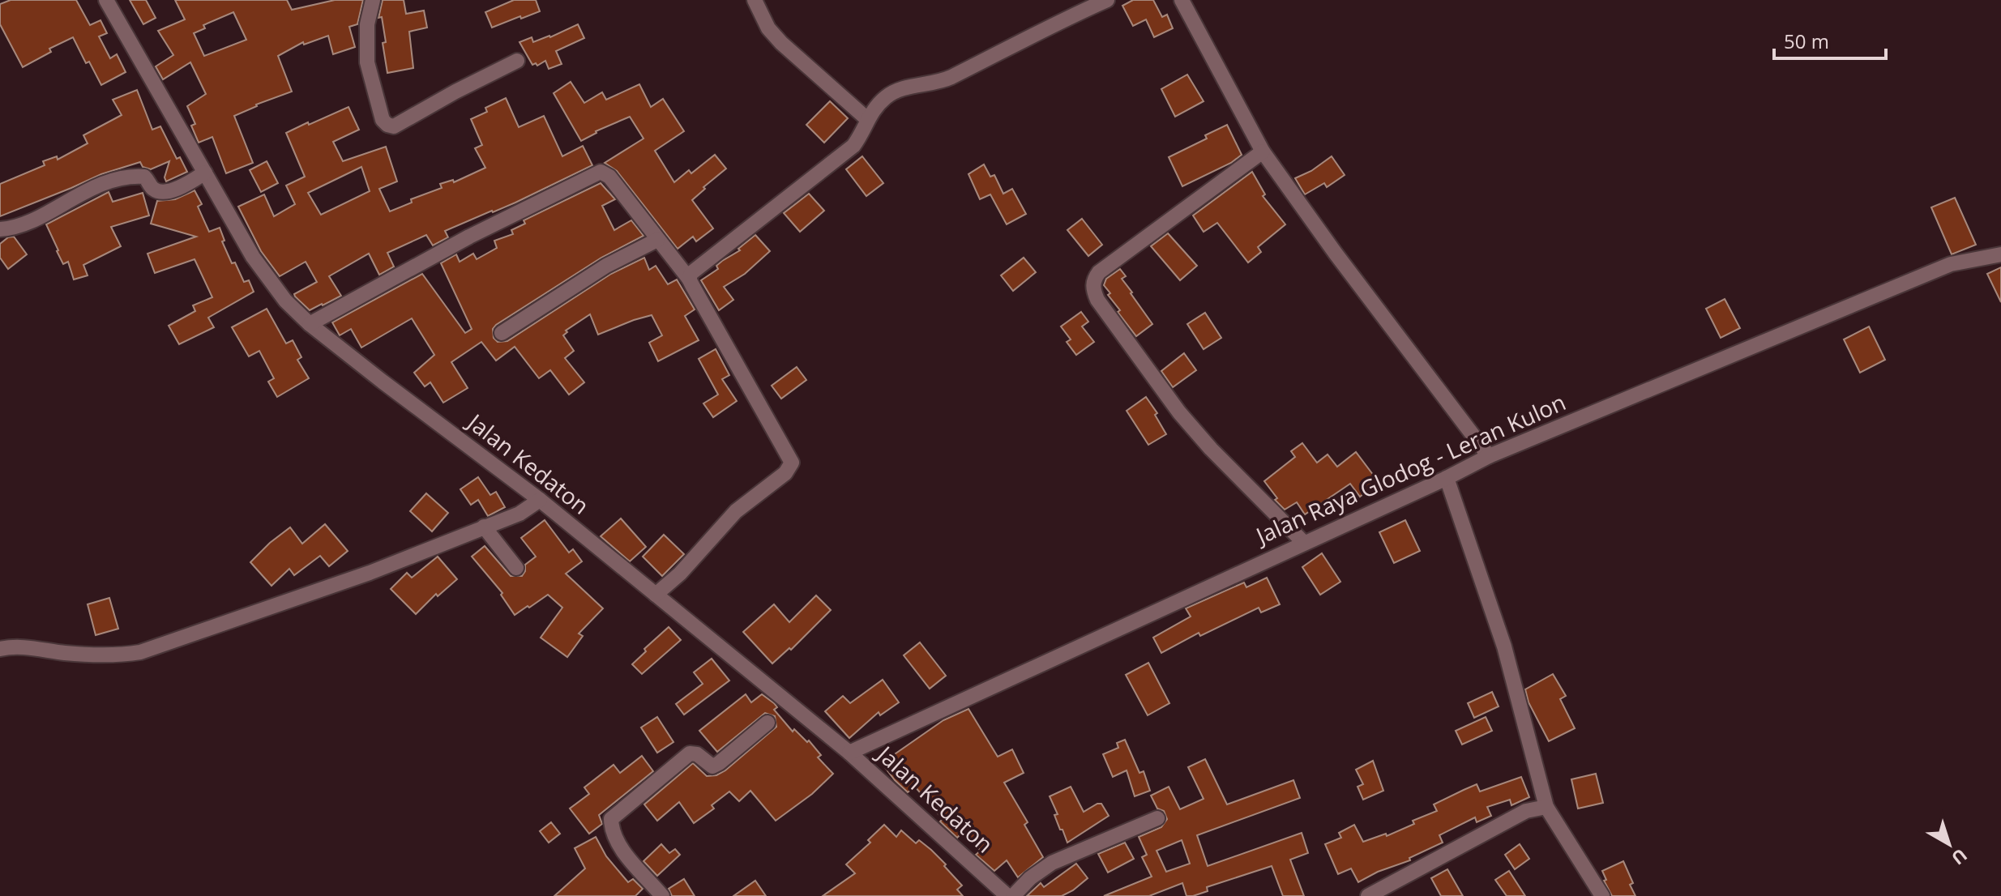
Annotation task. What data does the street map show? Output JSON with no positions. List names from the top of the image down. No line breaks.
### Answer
{"streets":{"street":["Jalan Kedaton","Jalan Raya Glodog - Leran Kulon"]},"crossings":[["Jalan Kedaton","Jalan Raya Glodog - Leran Kulon"]],"scale_bar":"50 m","north":"bottom right"}
